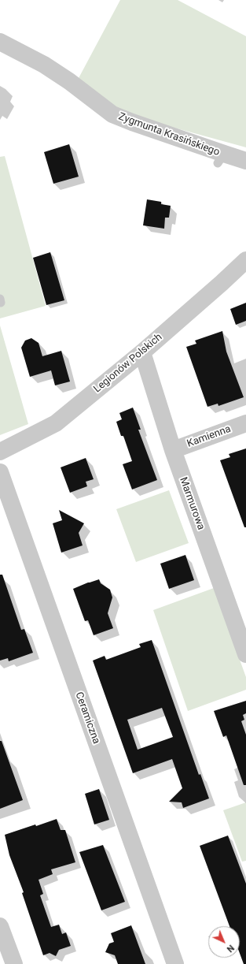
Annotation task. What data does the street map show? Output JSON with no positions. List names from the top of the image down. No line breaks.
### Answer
{"streets":{"street":["Zygmunta Krasińskiego","Legionów Polskich","Kamienna","Marmurowa","Ceramiczna"]},"crossings":[["Legionów Polskich","Marmurowa"],["Kamienna","Marmurowa"]],"north":"bottom right"}
